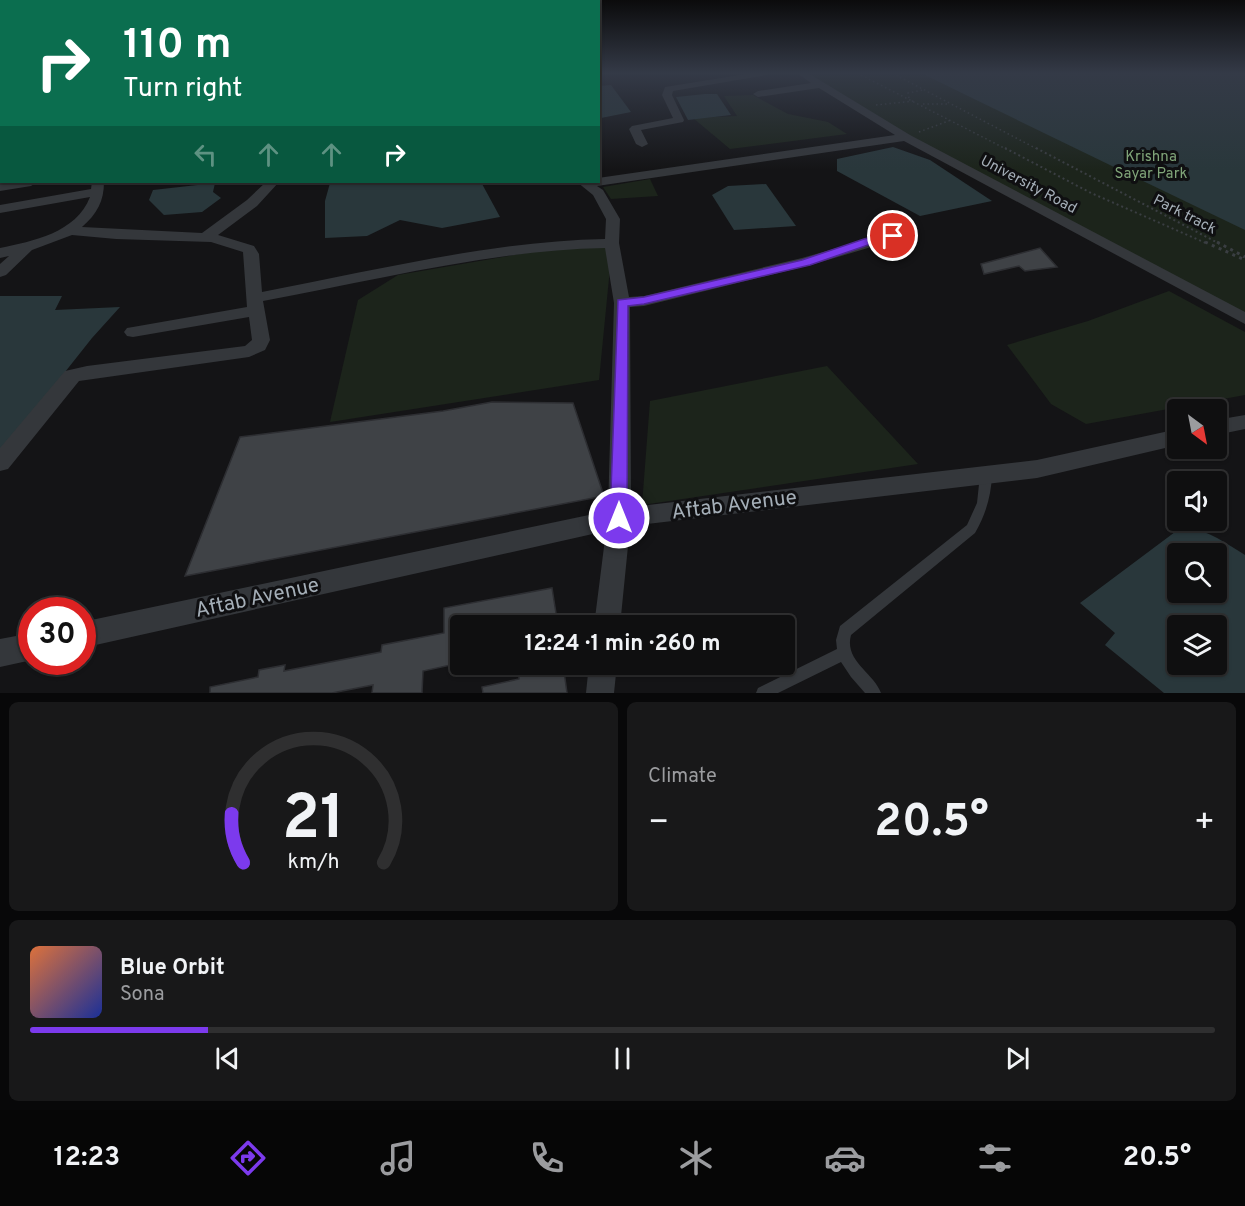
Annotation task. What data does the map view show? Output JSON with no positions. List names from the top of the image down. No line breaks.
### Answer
{"streets":{"street":["University Road","Aftab Avenue"],"path":["Park track"]},"parks":["Krishna Sayar Park"],"north":"bottom right","page":{"turn":["110 m","Turn right"],"limit":"30","trip":"12:24 · 1 min · 260 m","tile":"Climate","heat":["−","20.5°","+"],"song":["Blue Orbit","Sona"],"tabs":["12:23","20.5°"],"gauge":["21","km/h"]}}
